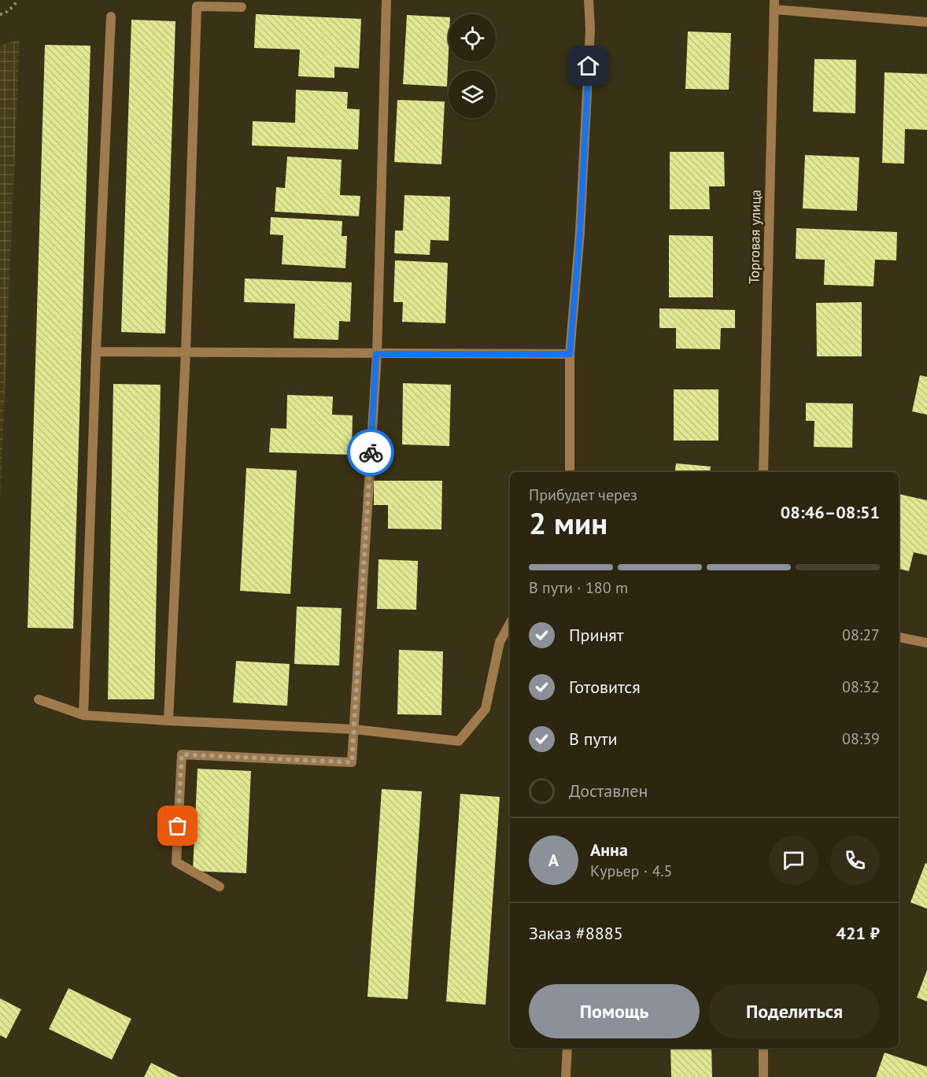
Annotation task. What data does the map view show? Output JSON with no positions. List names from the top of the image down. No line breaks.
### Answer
{"streets":{"street":["Торговая улица"]},"page":{"heading":["2 мин","Прибудет через","08:46–08:51"],"panel":["Анна","Курьер · 4.5","Заказ #8885","421 ₽"],"bar":"В пути · 180 m","list":[["Принят","08:27"],["Готовится","08:32"],["В пути","08:39"],"Доставлен"],"round":"А","buttons":["Помощь","Поделиться"]}}
